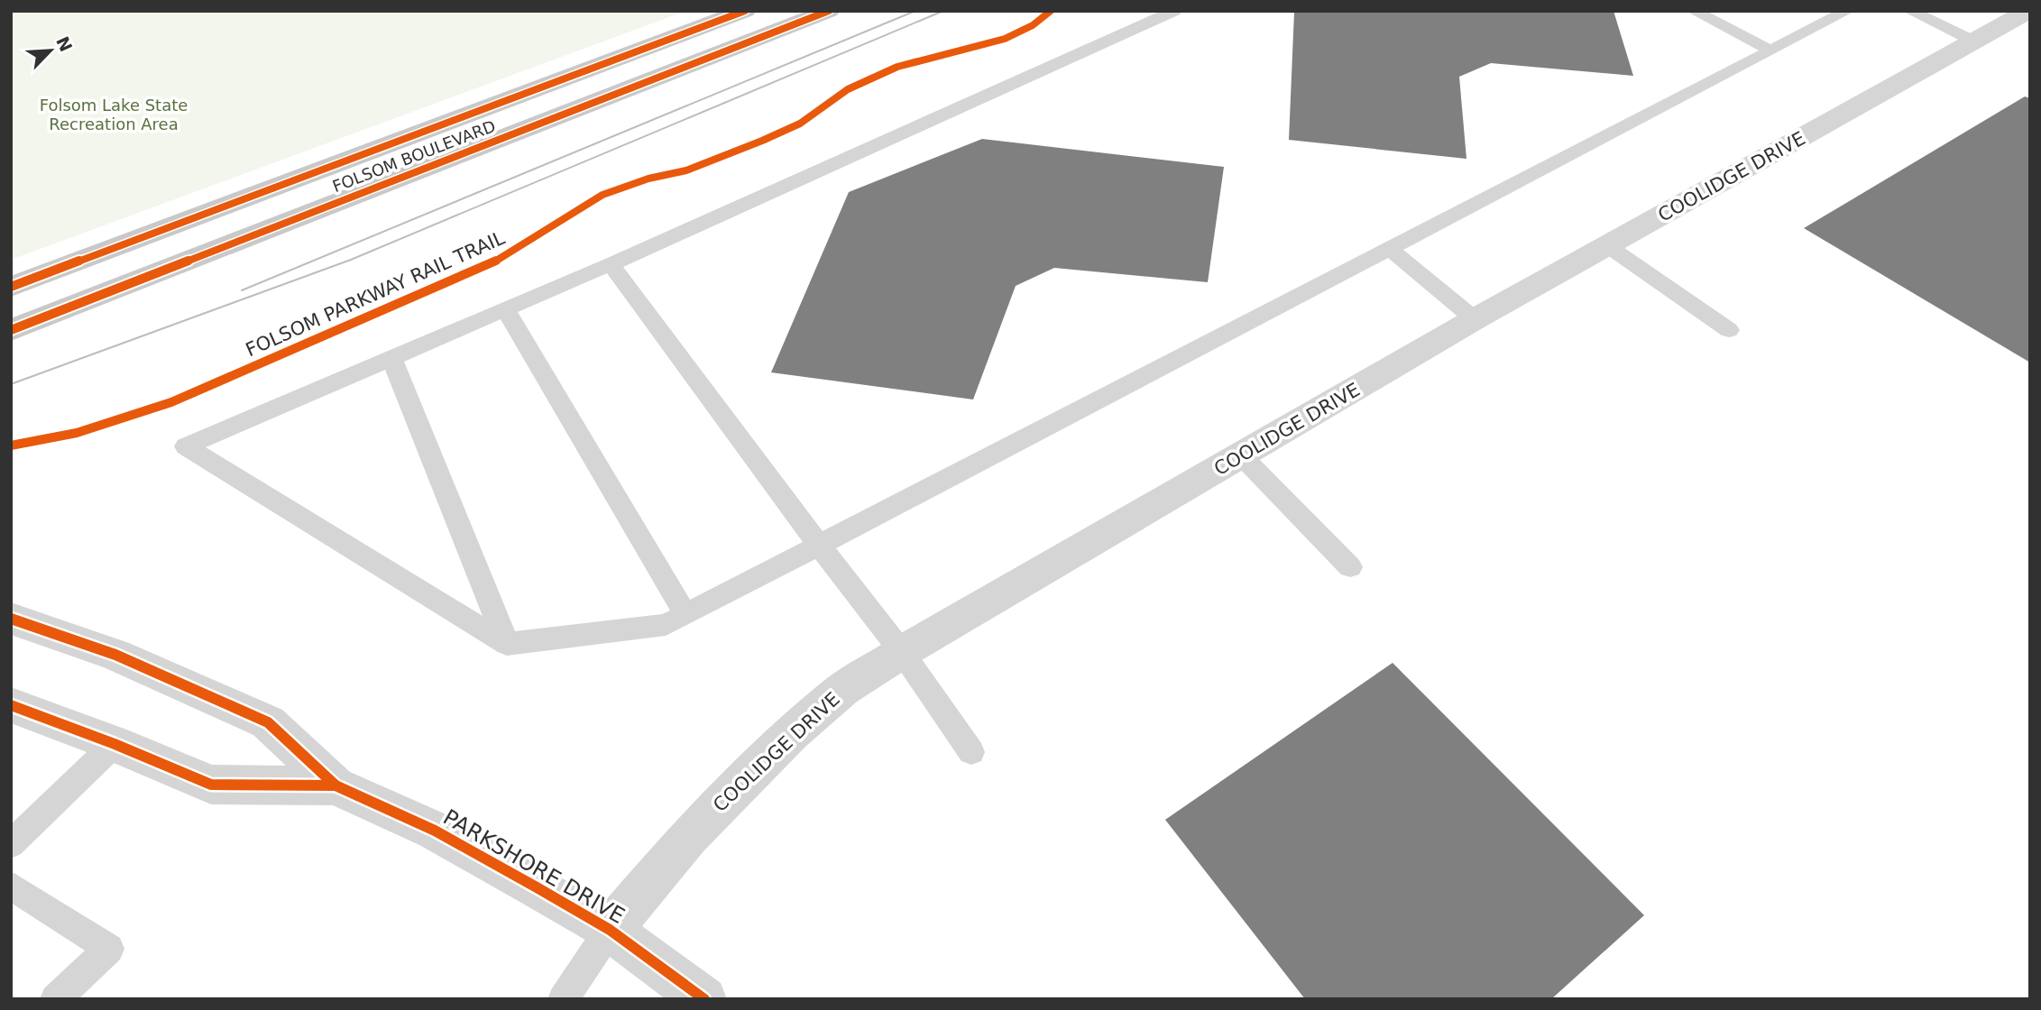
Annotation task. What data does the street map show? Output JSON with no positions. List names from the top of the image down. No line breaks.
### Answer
{"streets":{"main road":["FOLSOM BOULEVARD"],"street":["COOLIDGE DRIVE","PARKSHORE DRIVE"],"cycle path":["FOLSOM PARKWAY RAIL TRAIL"]},"crossings":[["COOLIDGE DRIVE","PARKSHORE DRIVE"]],"parks":["Folsom Lake State Recreation Area"],"north":"top right"}
